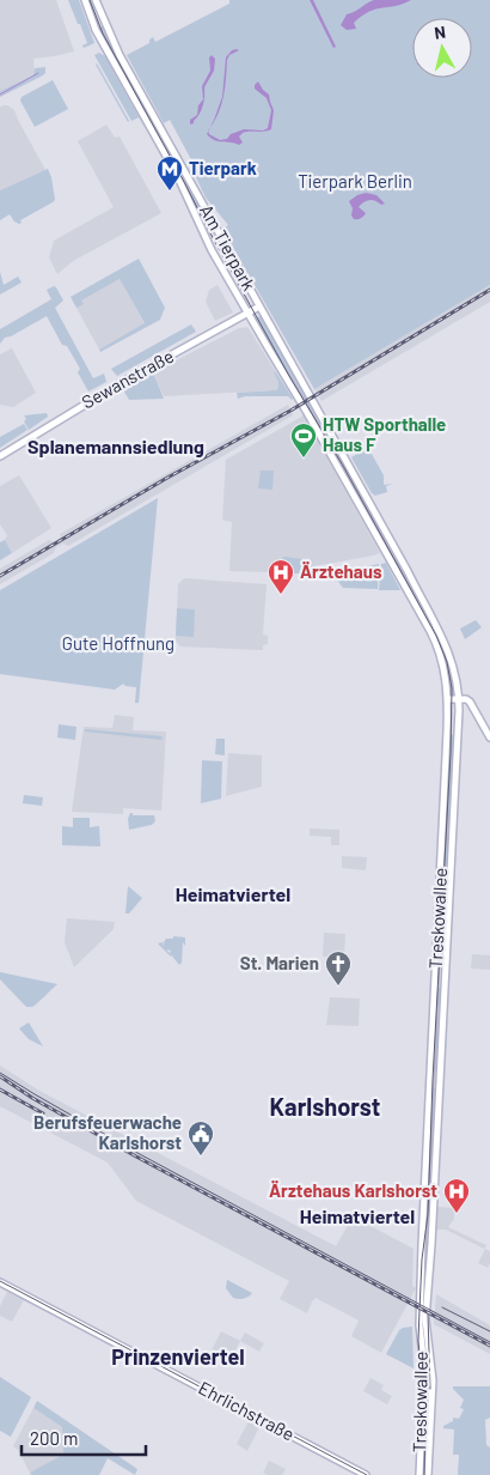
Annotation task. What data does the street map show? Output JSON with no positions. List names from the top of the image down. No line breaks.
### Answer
{"streets":{"main road":["Am Tierpark","Sewanstraße","Treskowallee","Ehrlichstraße"]},"crossings":[["Am Tierpark","Sewanstraße"],["Am Tierpark","Treskowallee"]],"districts":["Splanemannsiedlung","Heimatviertel","Karlshorst","Heimatviertel","Prinzenviertel"],"parks":["Tierpark Berlin","Gute Hoffnung"],"places":{"metro station":["Tierpark"],"sports":["HTW Sporthalle Haus F"],"hospital":["Ärztehaus","Ärztehaus Karlshorst"],"church":["St. Marien"],"public building":["Berufsfeuerwache Karlshorst"]},"scale_bar":"200 m","north":"top"}
